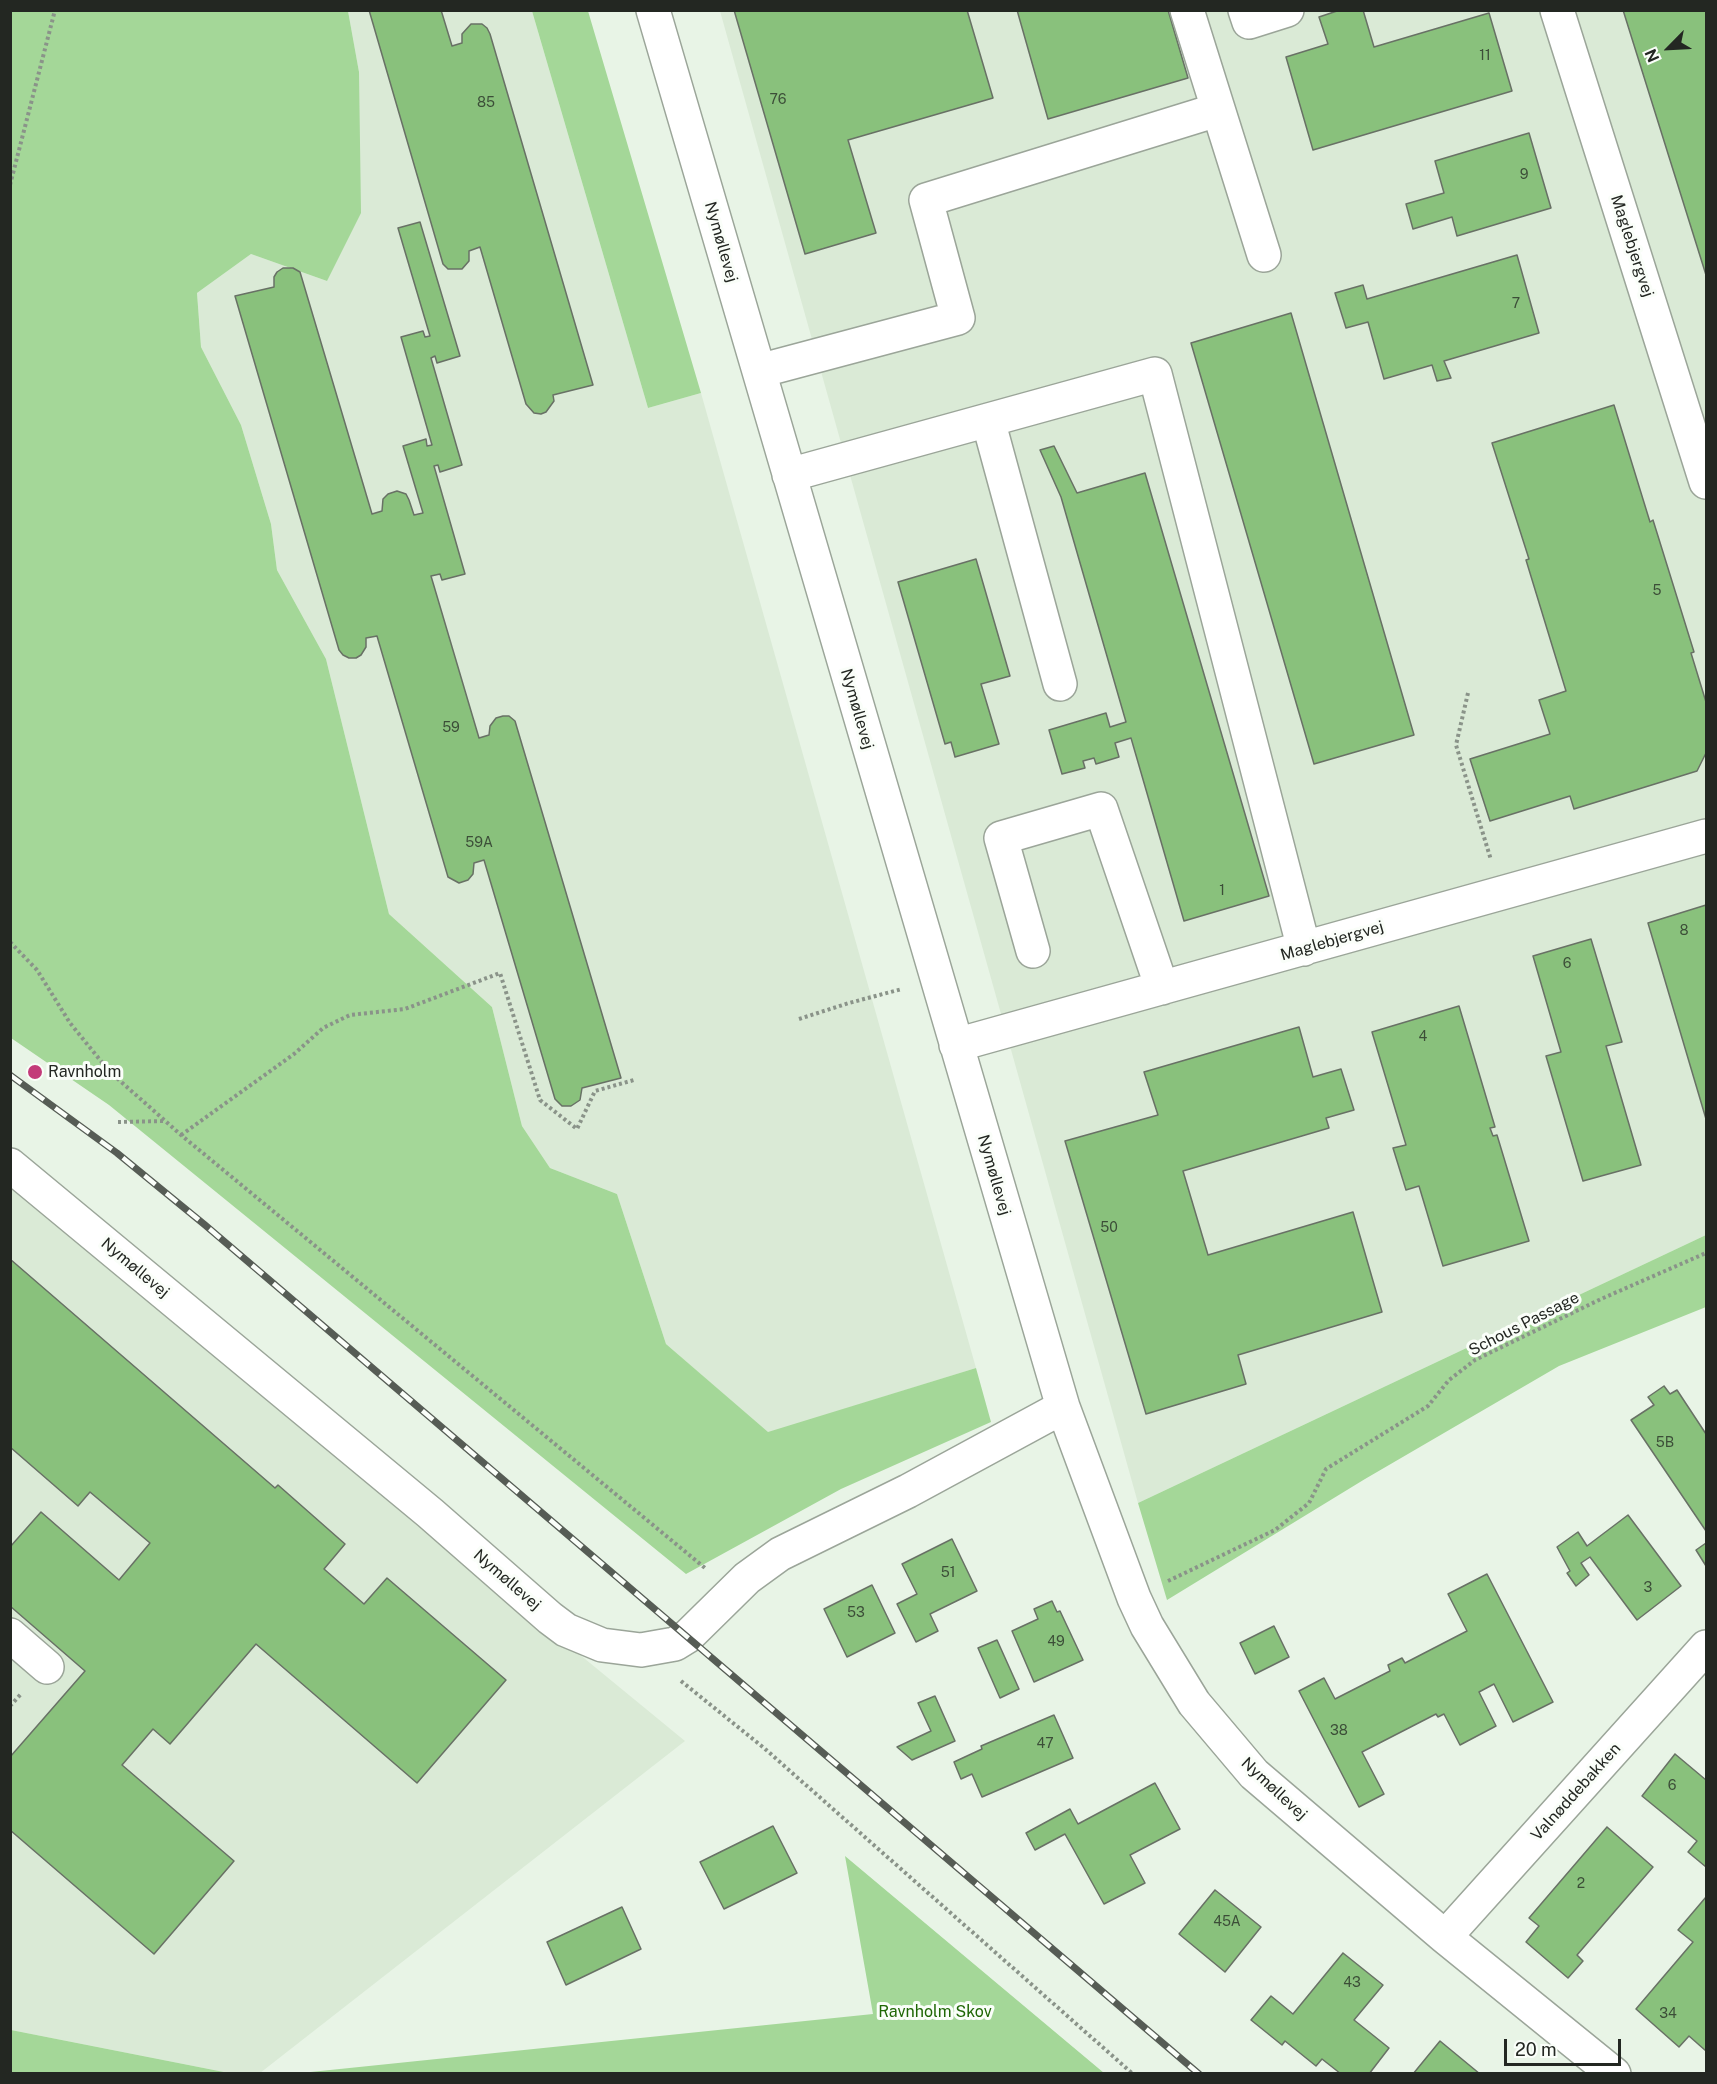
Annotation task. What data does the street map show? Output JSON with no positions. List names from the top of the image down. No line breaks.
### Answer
{"streets":{"street":["Nymøllevej","Maglebjergvej","Valnøddebakken"],"path":["Schous Passage"]},"crossings":[["Nymøllevej","Maglebjergvej"],["Nymøllevej","Schous Passage"],["Nymøllevej","Valnøddebakken"]],"parks":["Ravnholm Skov"],"places":["Ravnholm"],"house_numbers":["11","76","85","9","7","5","59","59A","1","8","6","4","50","5B","51","3","53","49","38","47","6","2","45A","43","34"],"scale_bar":"20 m","north":"bottom left"}
